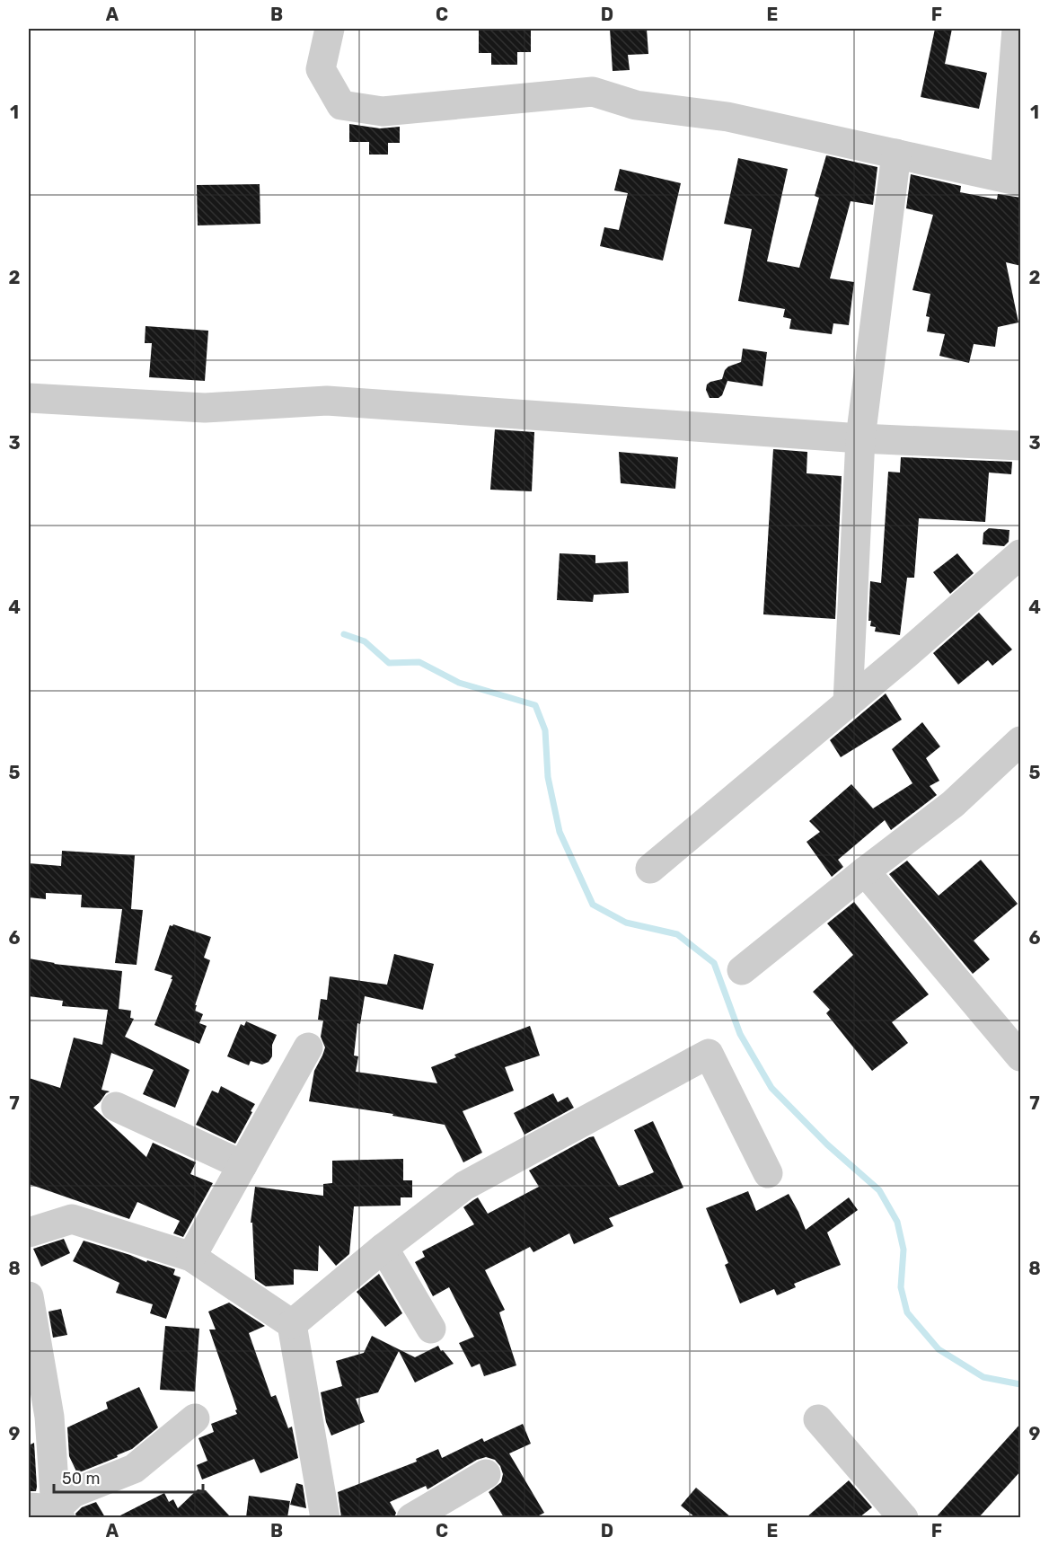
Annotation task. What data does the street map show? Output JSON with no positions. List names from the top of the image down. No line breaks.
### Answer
{"scale_bar":"50 m","grid":{"columns":["A","B","C","D","E","F"],"rows":["1","2","3","4","5","6","7","8","9"]}}
